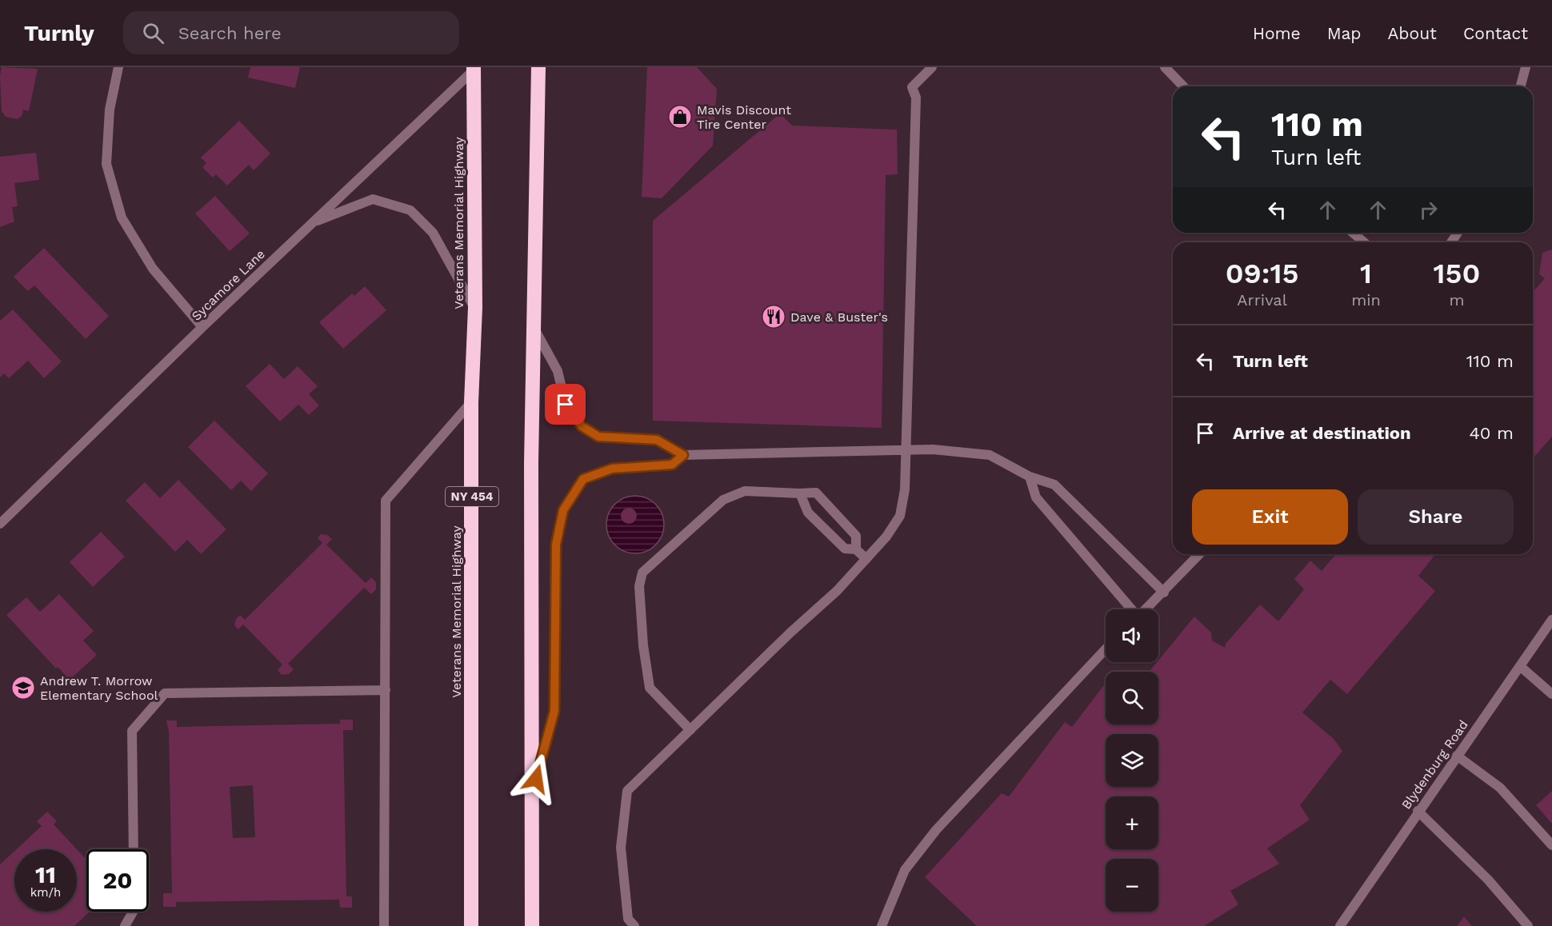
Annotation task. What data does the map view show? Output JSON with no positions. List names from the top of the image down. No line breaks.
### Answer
{"streets":{"highway":["Veterans Memorial Highway","NY 454"],"street":["Sycamore Lane","Blydenburg Road"]},"crossings":[["Veterans Memorial Highway","Sycamore Lane"]],"places":{"shop":["Mavis Discount Tire Center"],"restaurant":["Dave & Buster's"],"school or university":["Andrew T. Morrow Elementary School"]},"page":{"header":"Turnly","search":"Search here","nav":["Home","Map","About","Contact"],"turn":["110 m","Turn left"],"eta":["09:15","Arrival","1","min","150","m"],"list":[{"name":"Turn left","value":"110 m"},{"name":"Arrive at destination","value":"40 m"}],"buttons":["Exit","Share"],"map_buttons":["+","−"],"speed":"11 km/h","limit":"20"}}
